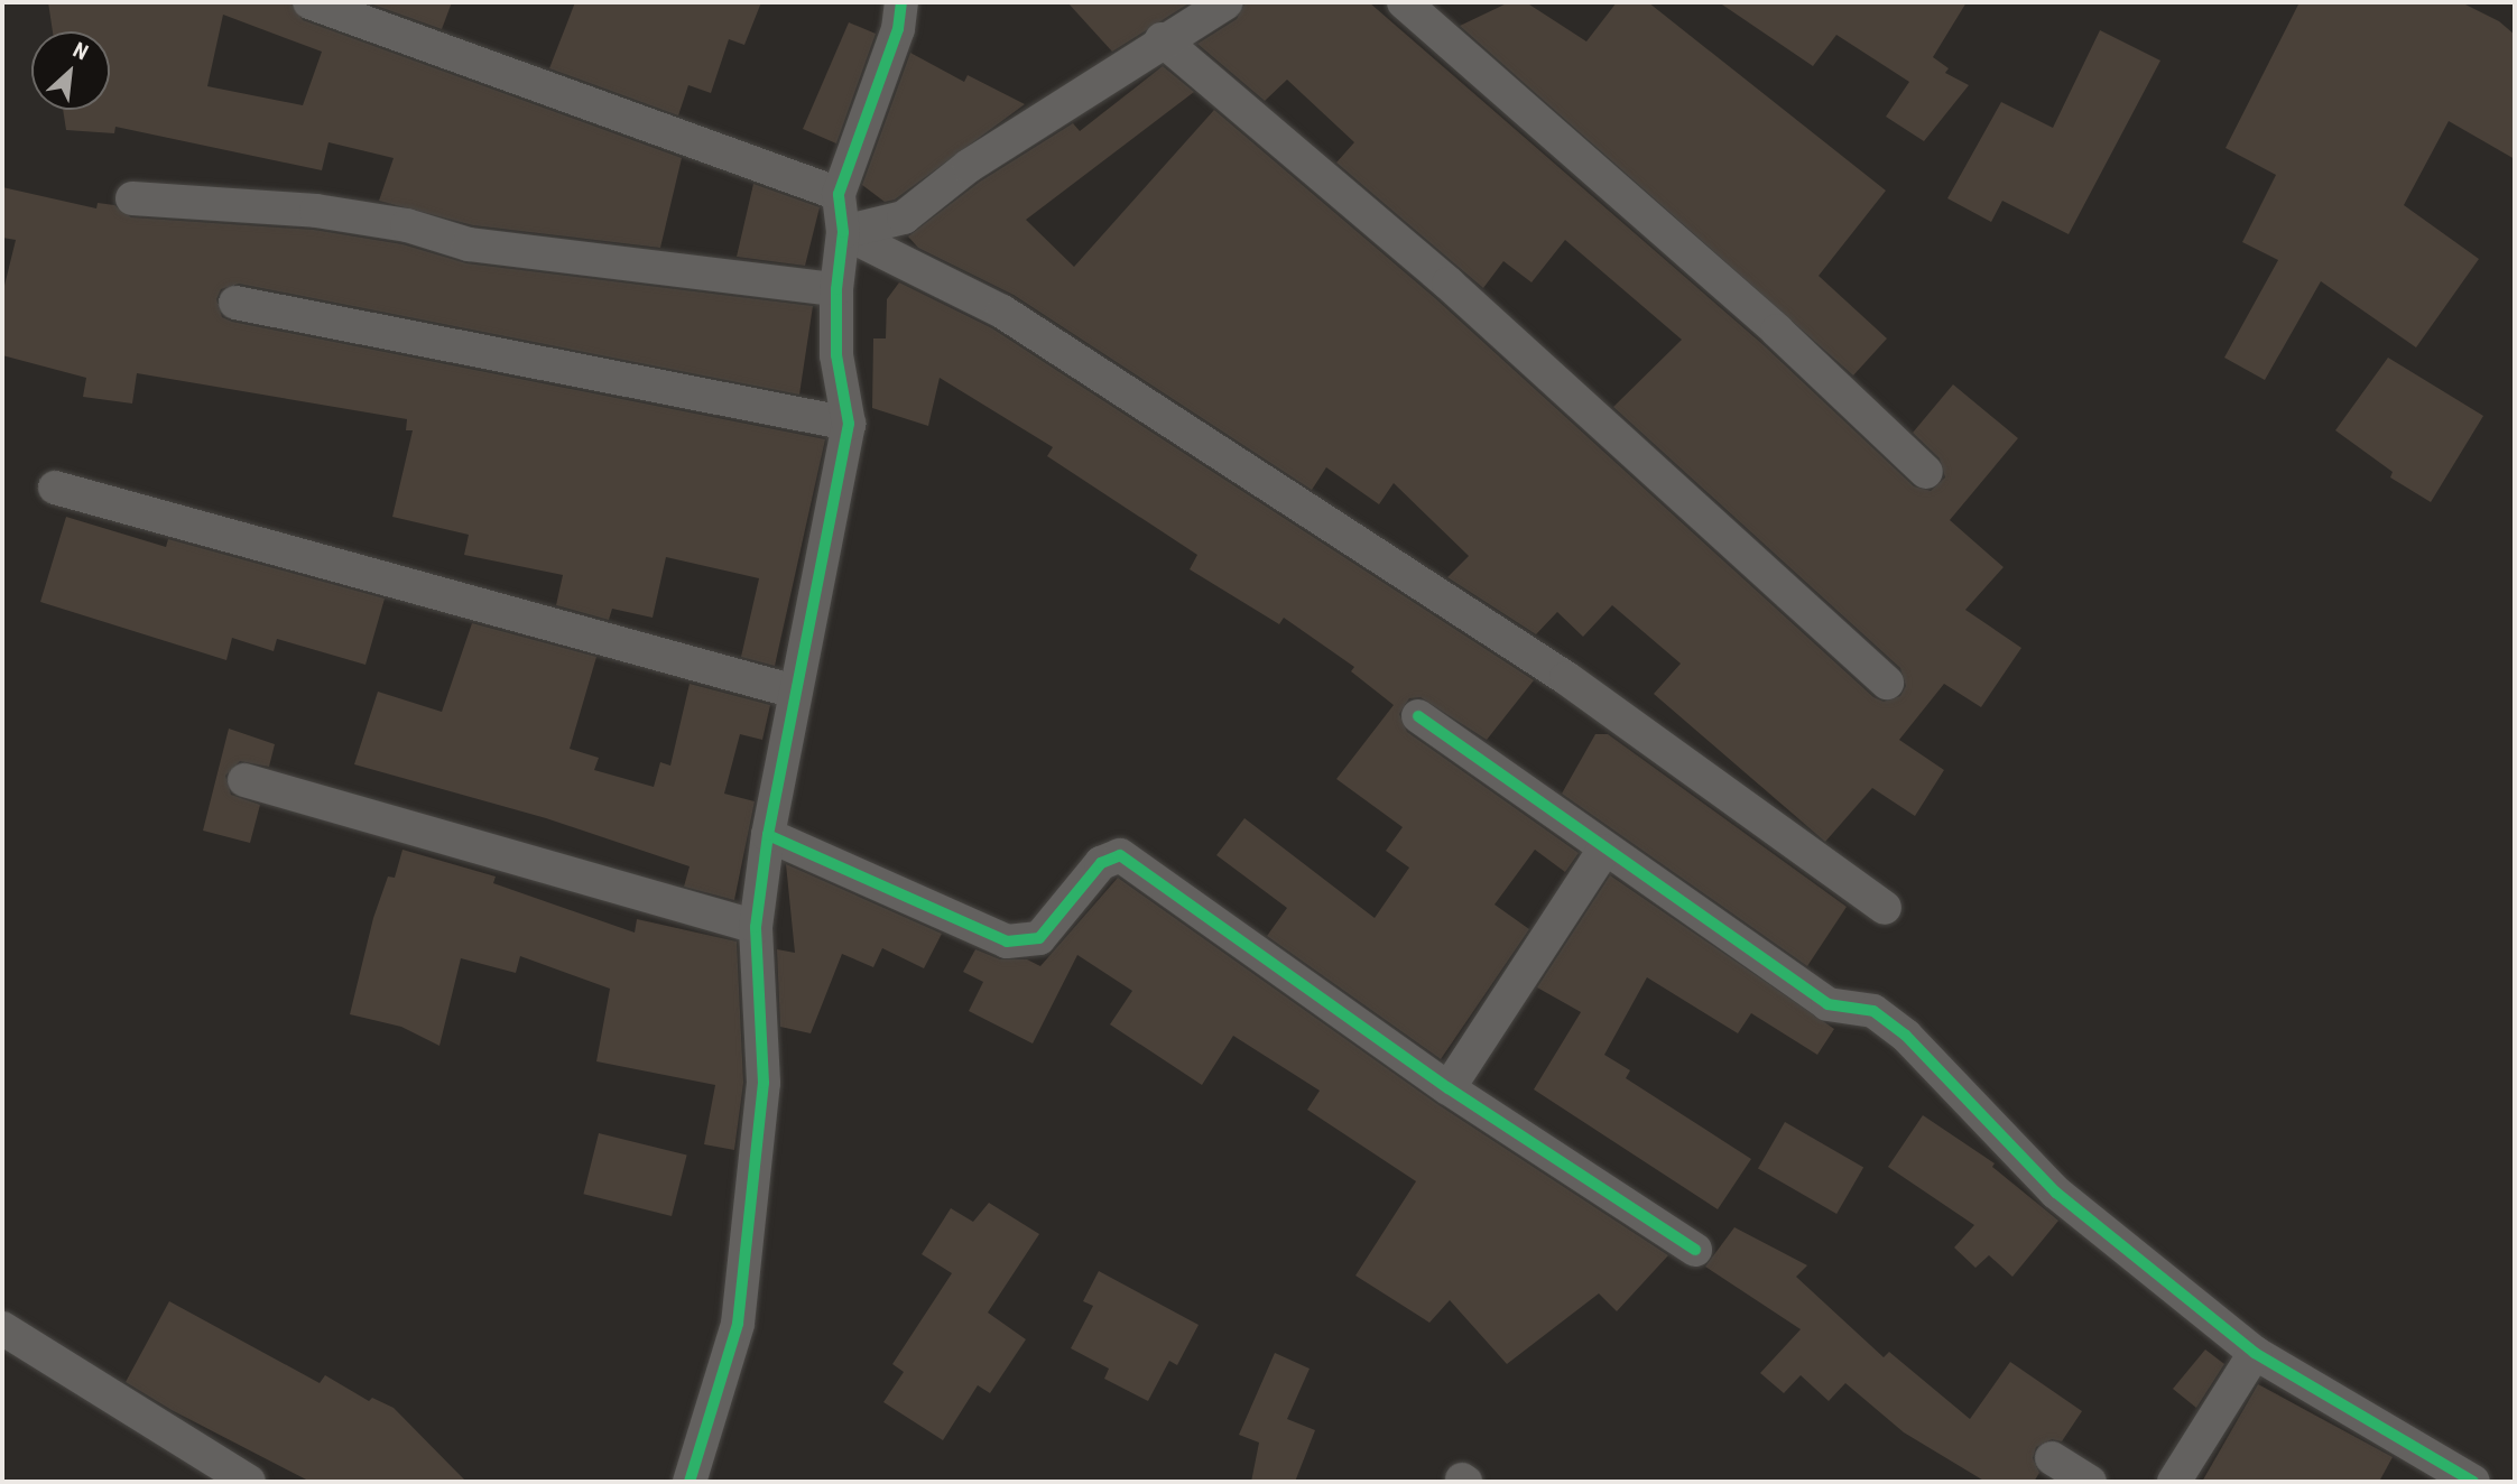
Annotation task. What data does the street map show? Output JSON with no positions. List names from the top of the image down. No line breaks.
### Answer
{"north":"top right"}
